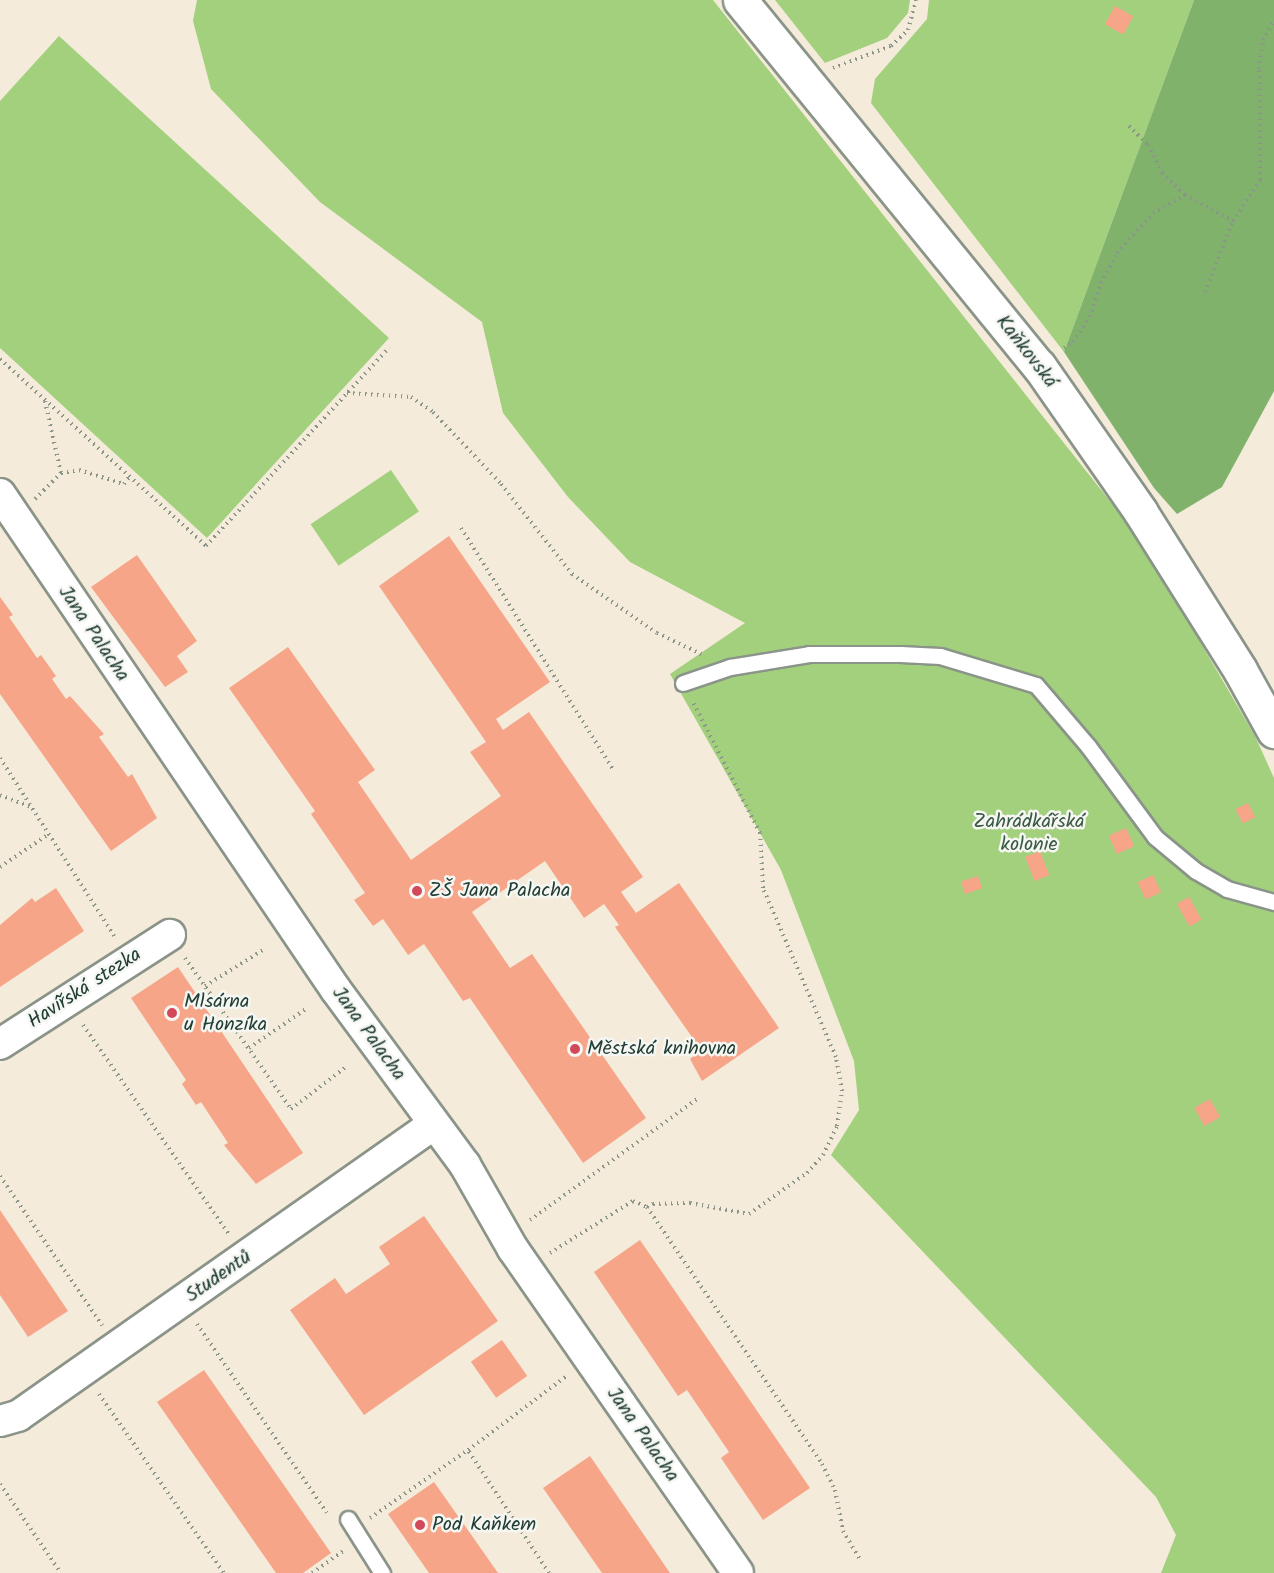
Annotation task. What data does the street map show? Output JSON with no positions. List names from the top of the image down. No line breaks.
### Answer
{"streets":{"street":["Kaňkovská","Jana Palacha","Havířská stezka","Studentů"]},"crossings":[["Jana Palacha","Studentů"]],"parks":["Zahrádkářská kolonie"],"places":["ZŠ Jana Palacha","Mlsárna u Honzíka","Městská knihovna","Pod Kaňkem"]}
